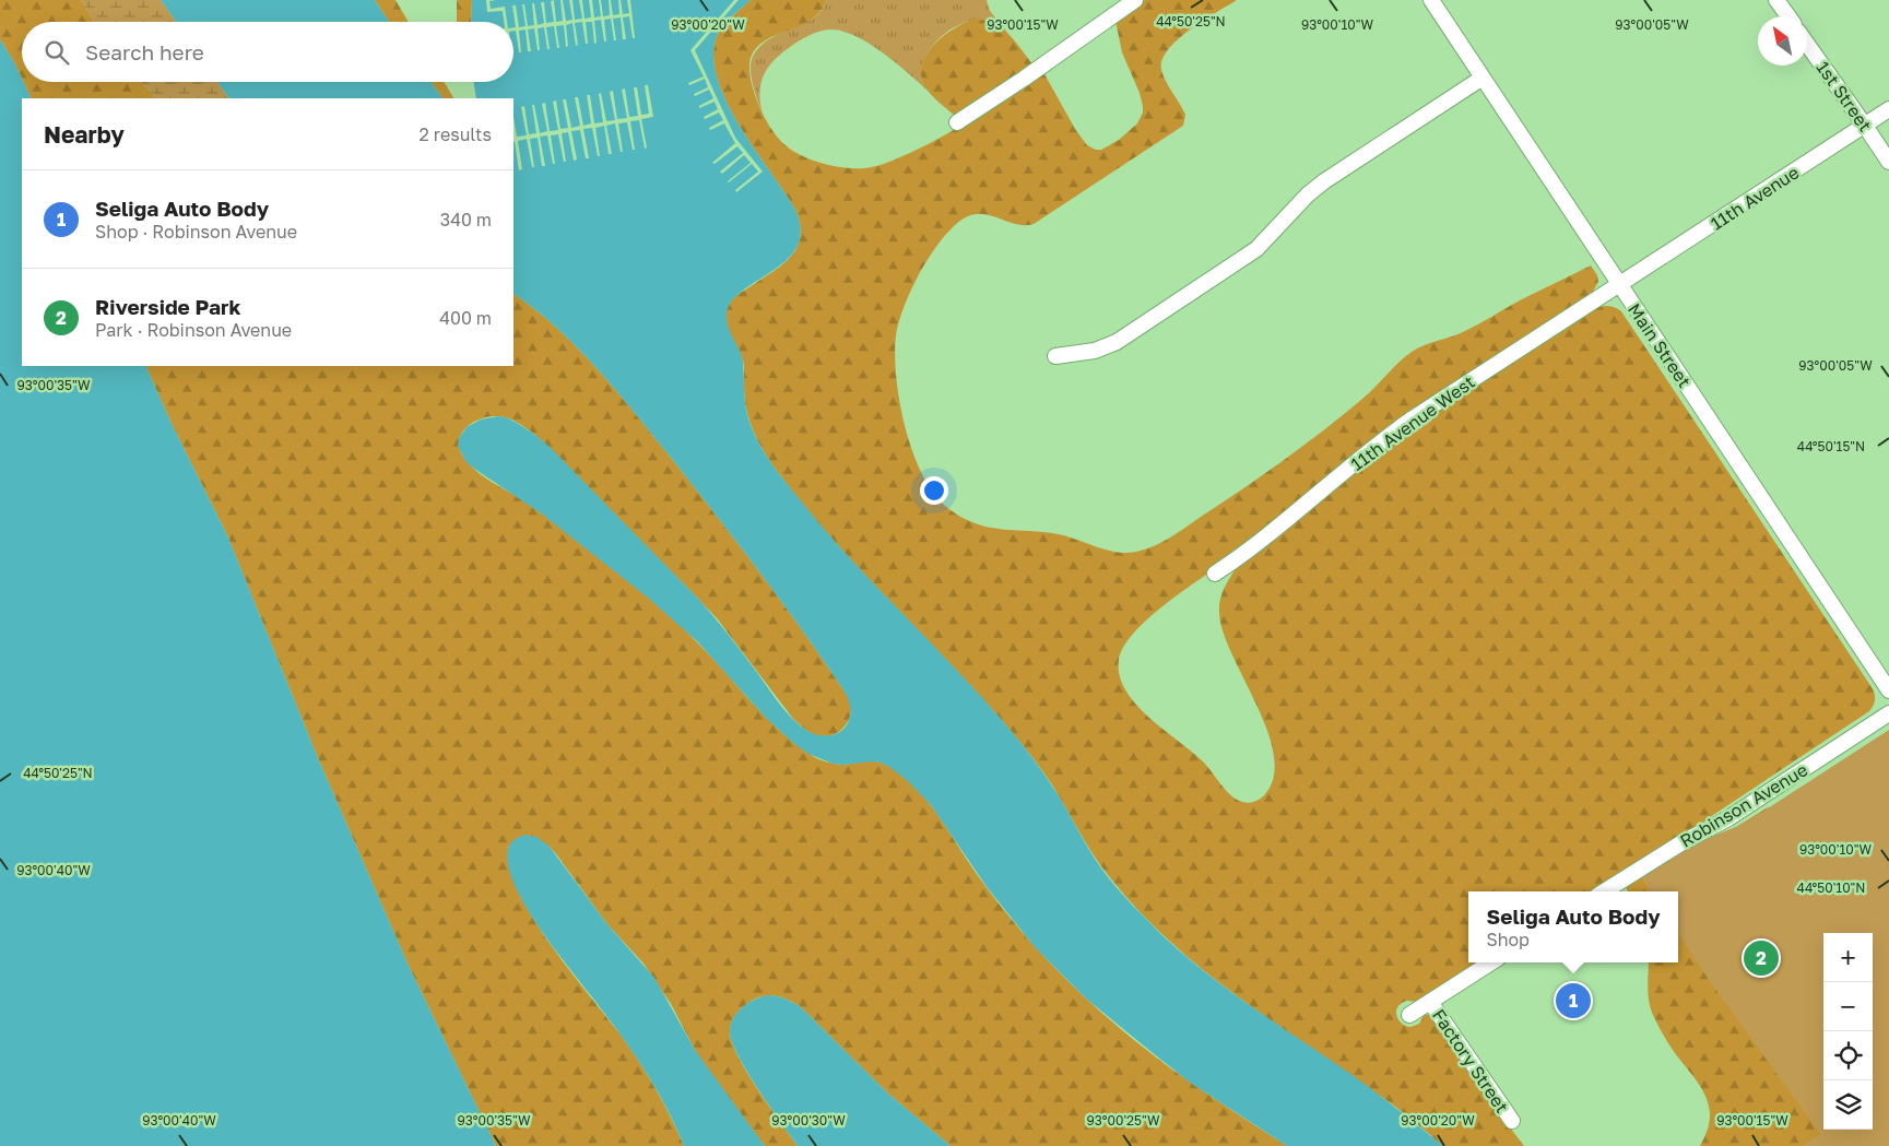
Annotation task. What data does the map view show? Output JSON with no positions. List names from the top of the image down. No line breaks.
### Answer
{"streets":{"street":["1st Street","11th Avenue","Main Street","11th Avenue West","Robinson Avenue","Factory Street"]},"crossings":[["1st Street","11th Avenue"],["11th Avenue","Main Street"],["11th Avenue","11th Avenue West"],["Main Street","11th Avenue West"]],"north":"top left","page":{"search":"Search here","heading":["Nearby","2 results"],"list":[{"mark":"1","name":"Seliga Auto Body","note":"Shop · Robinson Avenue","value":"340 m"},{"mark":"2","name":"Riverside Park","note":"Park · Robinson Avenue","value":"400 m"}],"popup":["Seliga Auto Body","Shop"],"map_buttons":["+","−"],"pins":["2","1"]},"coordinates":["44°50'25\"N","93°00'10\"W","93°00'20\"W","93°00'15\"W","93°00'05\"W","93°00'35\"W","44°50'15\"N","93°00'40\"W","44°50'10\"N","93°00'30\"W","93°00'25\"W"]}
